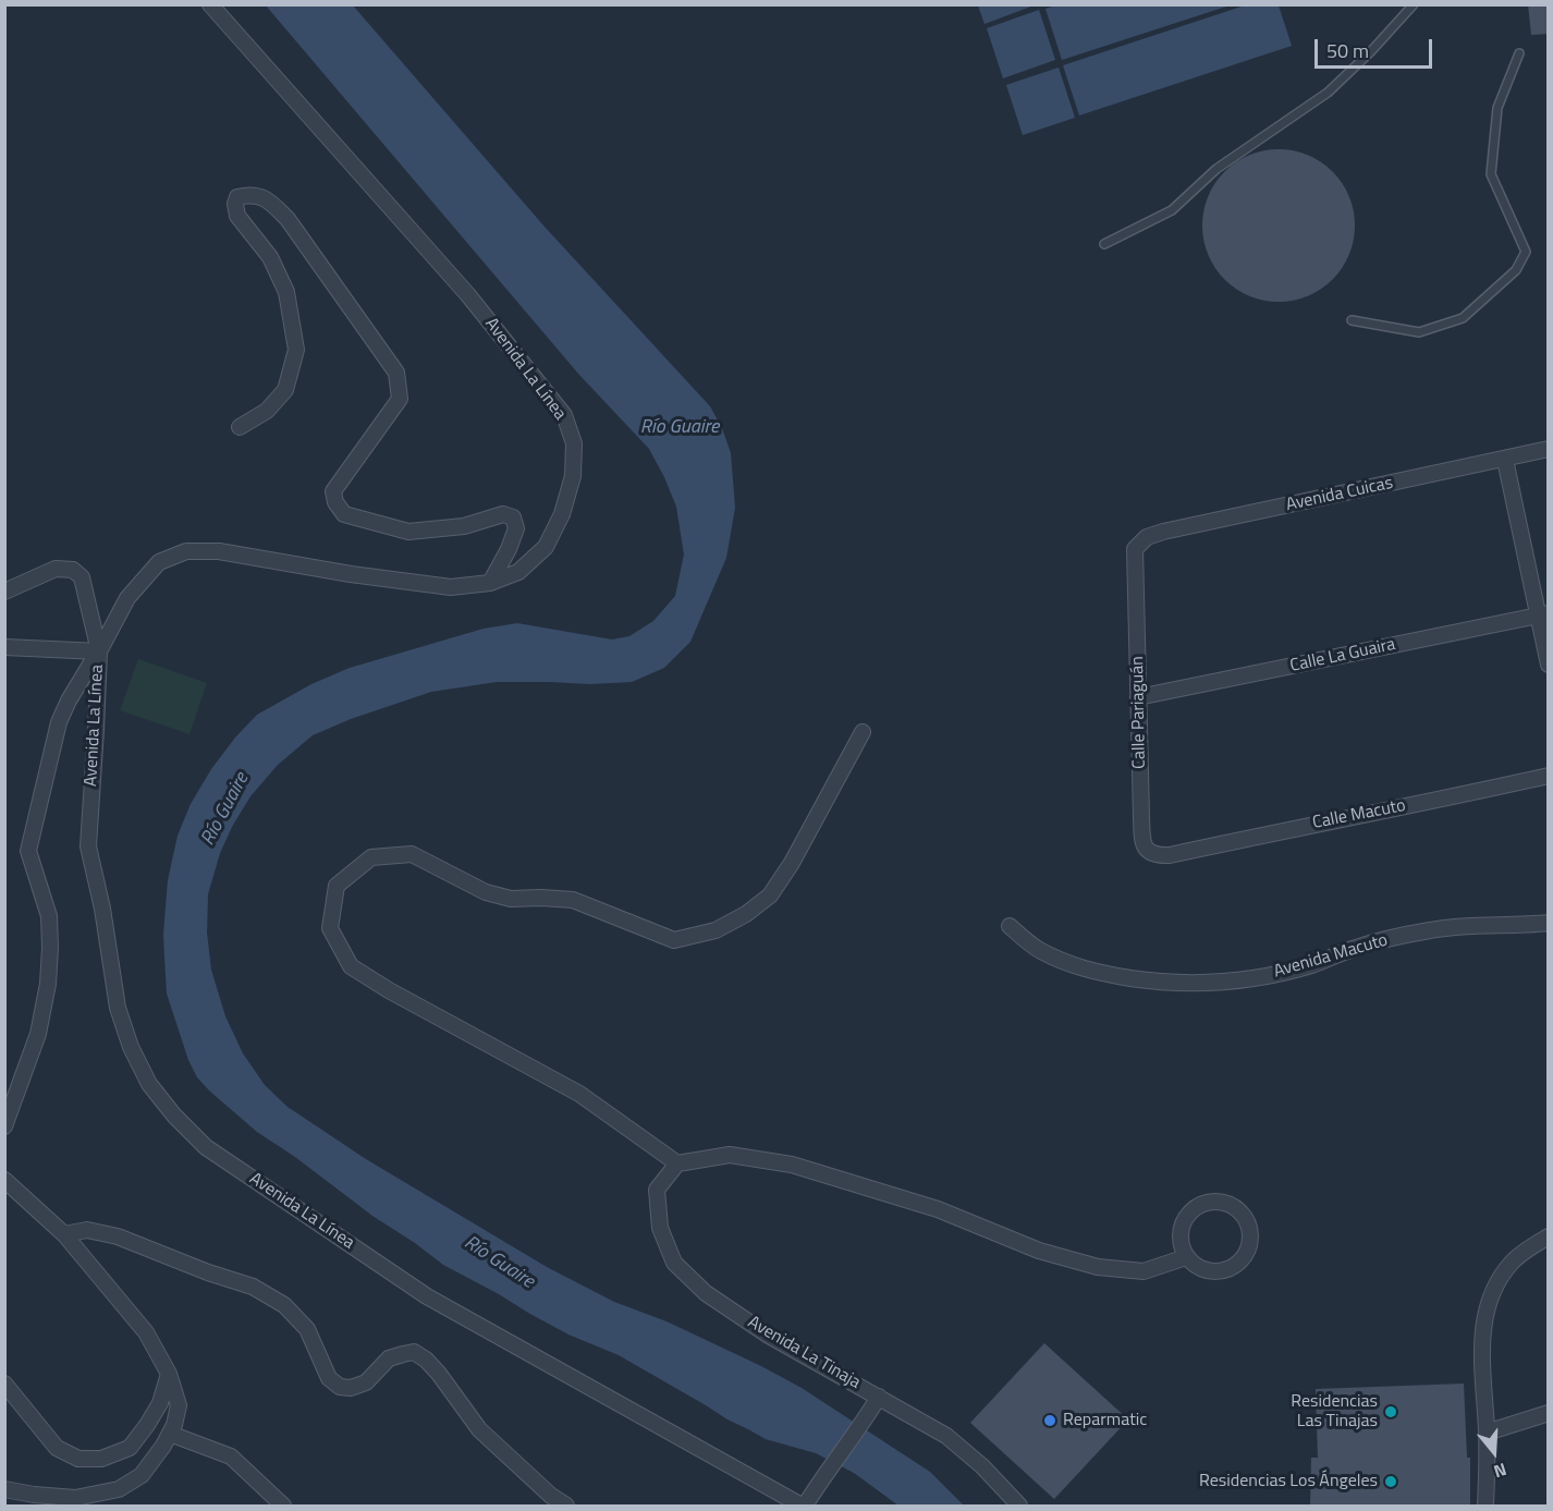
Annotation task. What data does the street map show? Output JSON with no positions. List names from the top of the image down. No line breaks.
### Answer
{"streets":{"street":["Avenida La Línea","Avenida Cuicas","Calle La Guaira","Calle Pariaguán","Calle Macuto","Avenida Macuto","Avenida La Tinaja"]},"crossings":[["Avenida Cuicas","Calle Pariaguán"],["Calle La Guaira","Calle Pariaguán"],["Calle Pariaguán","Calle Macuto"]],"water":["Río Guaire"],"places":["Residencias Las Tinajas","Reparmatic","Residencias Los Ángeles"],"scale_bar":"50 m","north":"bottom"}
